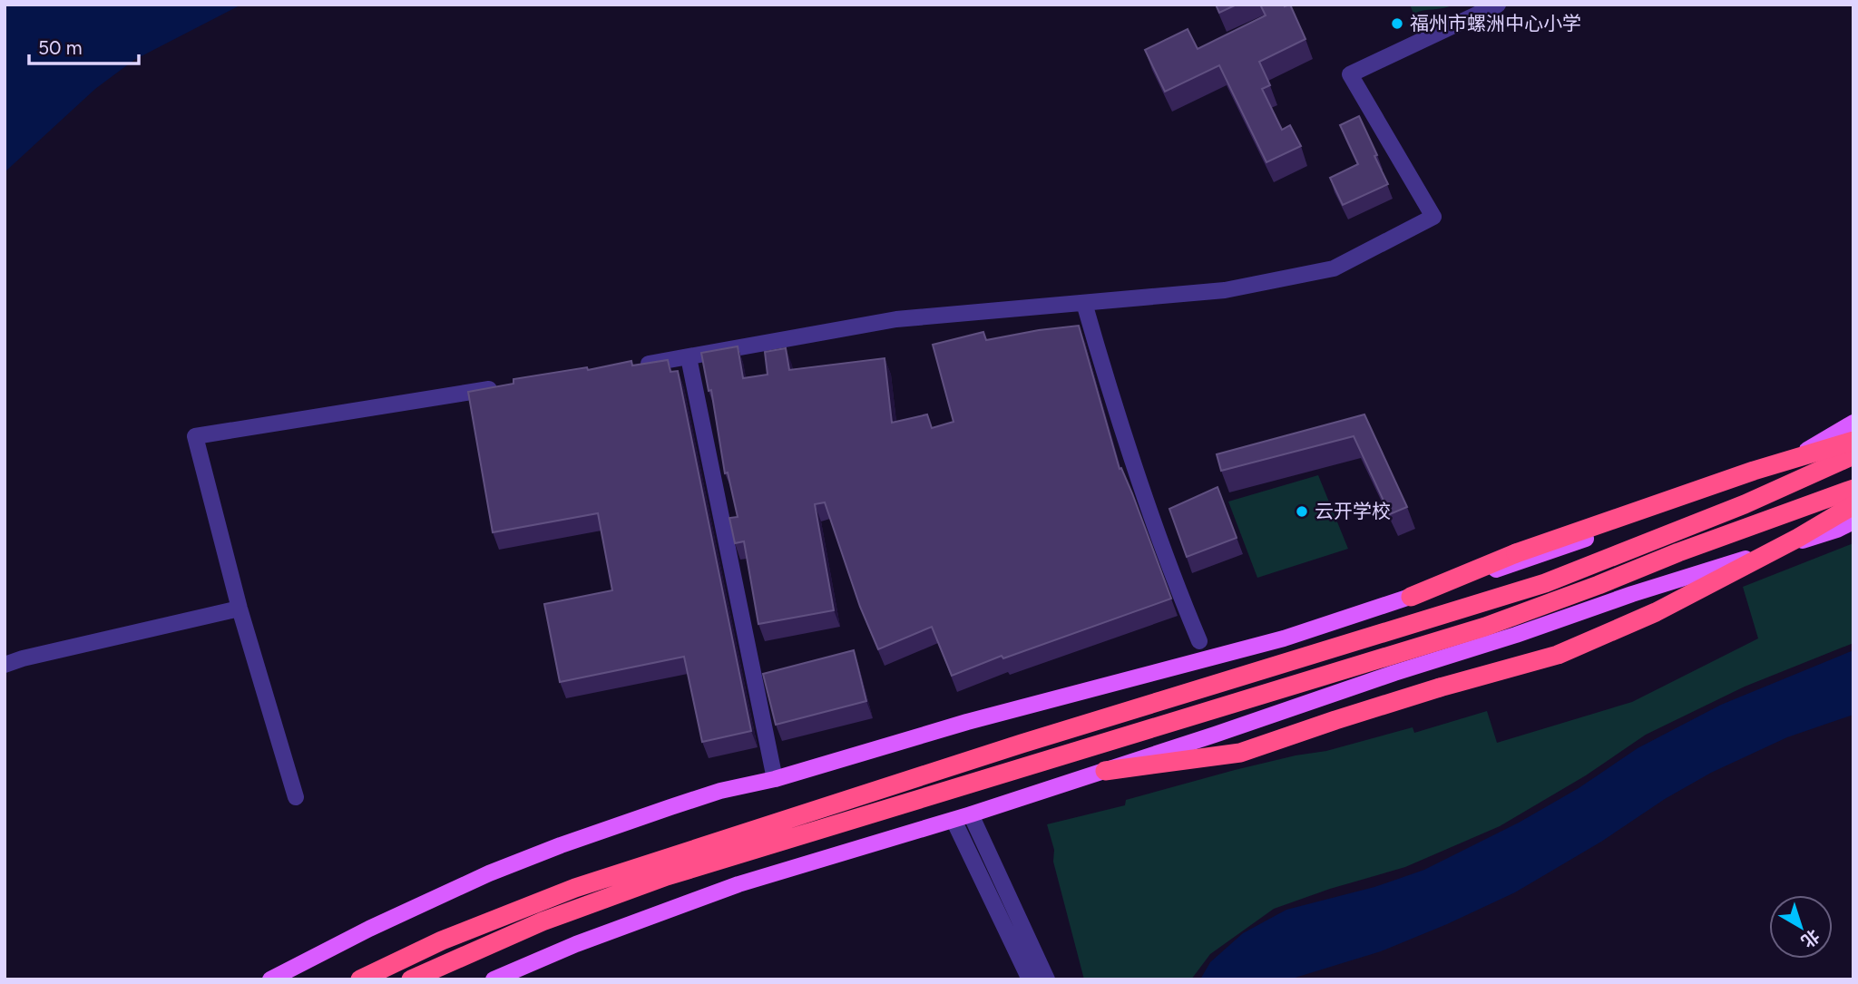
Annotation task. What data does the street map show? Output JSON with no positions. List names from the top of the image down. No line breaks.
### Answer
{"places":["福州市螺洲中心小学","云开学校"],"scale_bar":"50 m","north":"bottom right"}
